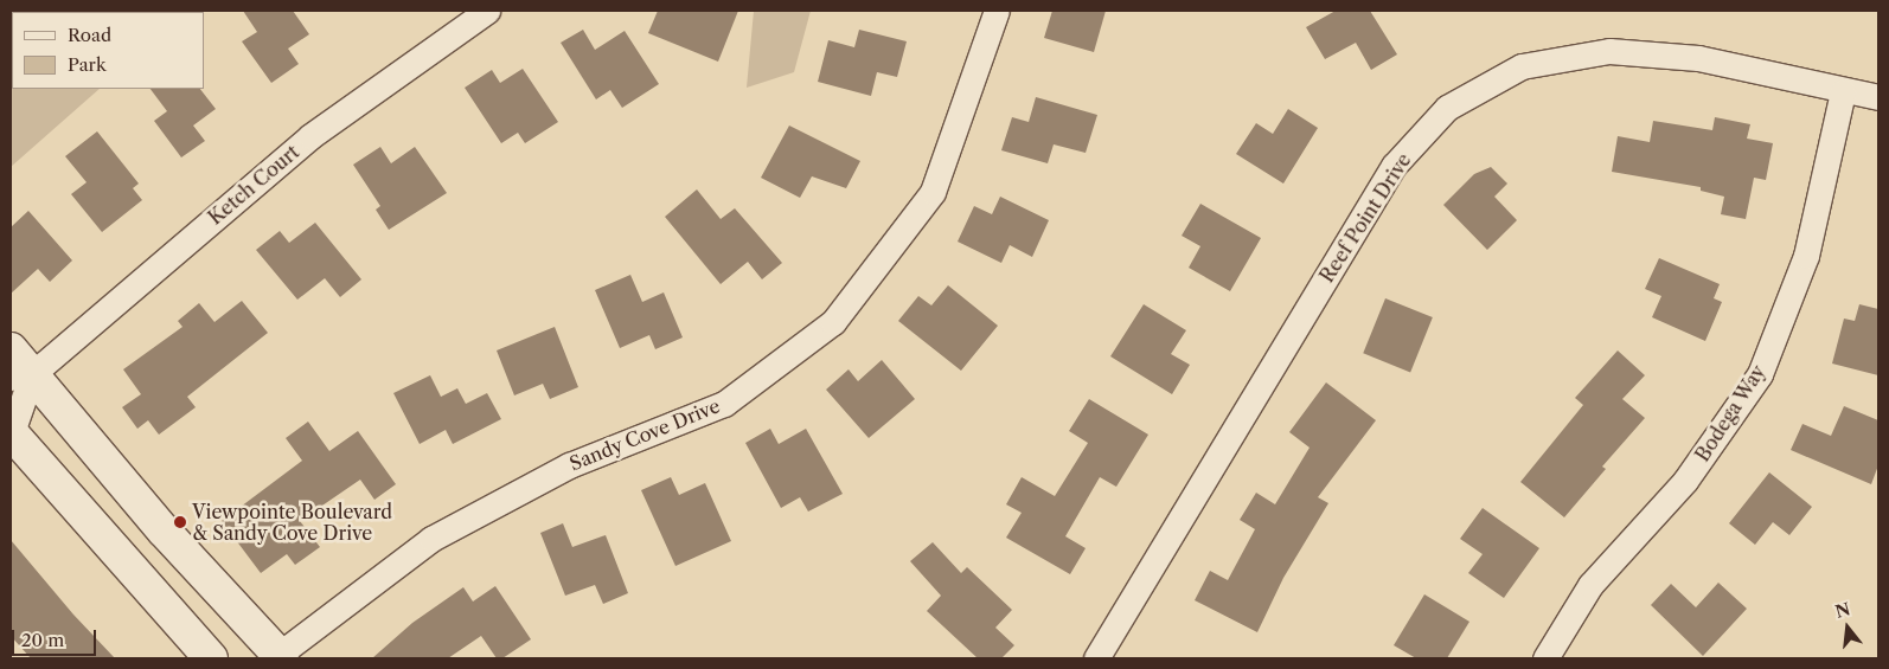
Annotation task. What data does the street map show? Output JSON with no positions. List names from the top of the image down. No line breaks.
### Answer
{"streets":{"street":["Ketch Court","Reef Point Drive","Bodega Way","Sandy Cove Drive"]},"crossings":[["Reef Point Drive","Bodega Way"]],"places":["Viewpointe Boulevard & Sandy Cove Drive"],"legend":["Road","Park"],"scale_bar":"20 m","north":"top"}
